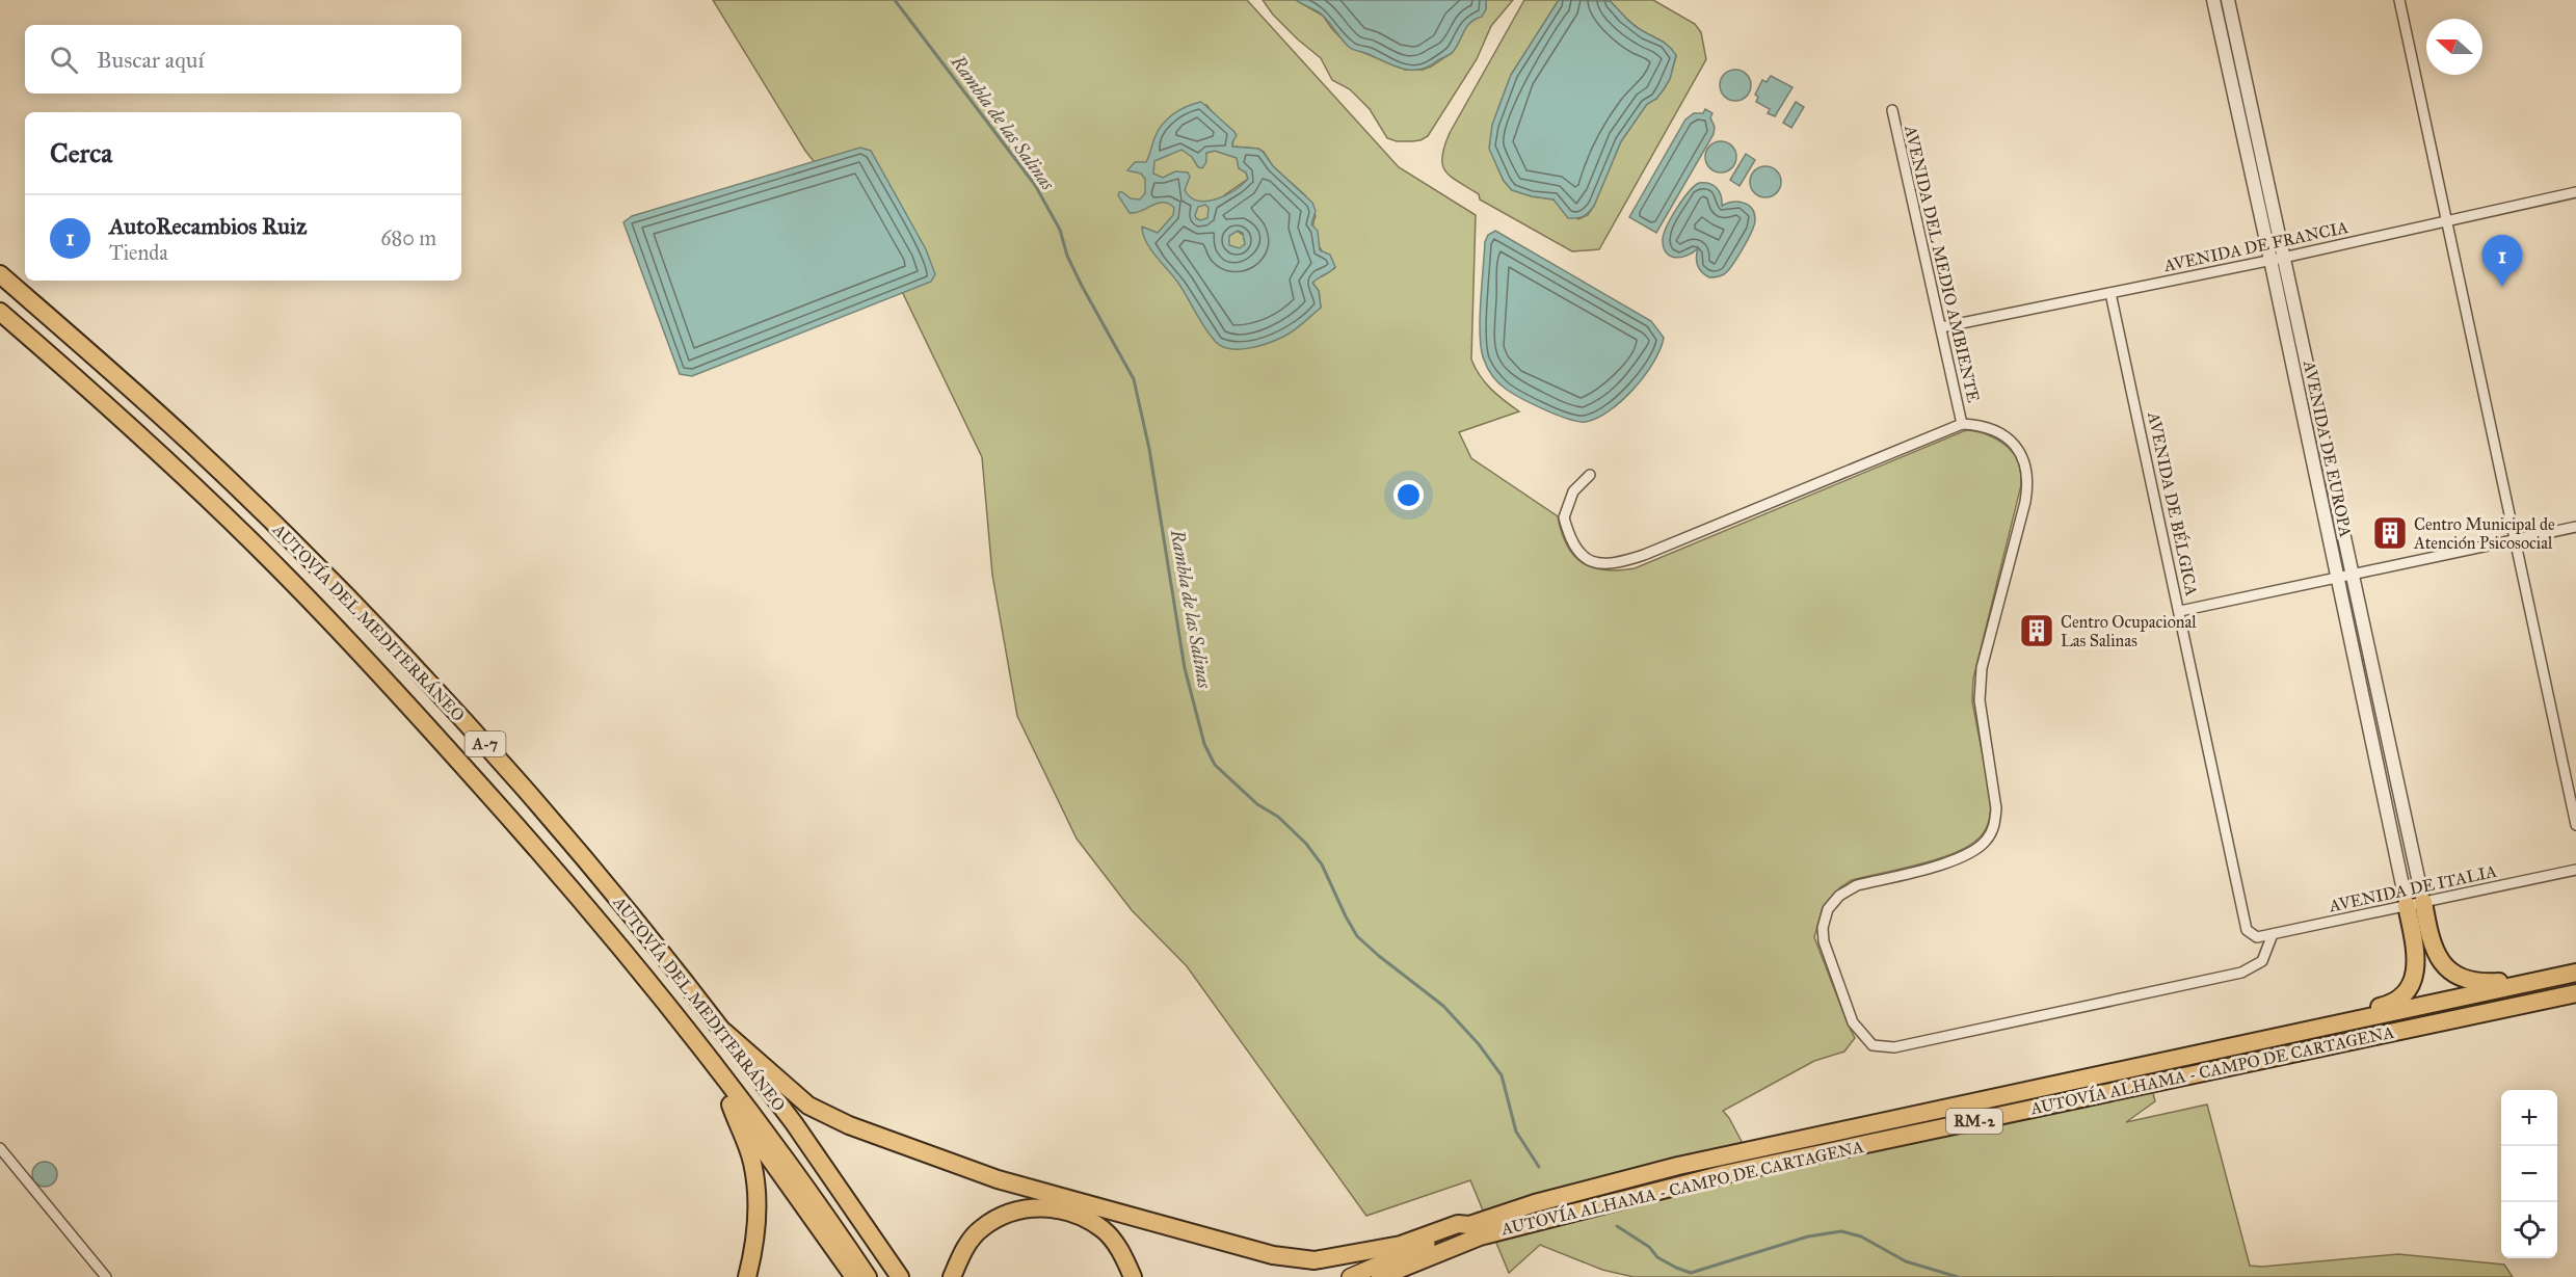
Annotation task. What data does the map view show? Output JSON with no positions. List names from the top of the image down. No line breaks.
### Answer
{"streets":{"highway":["AUTOVÍA DEL MEDITERRÁNEO","A-7","AUTOVÍA ALHAMA - CAMPO DE CARTAGENA","RM-2"],"street":["AVENIDA DE FRANCIA","AVENIDA DEL MEDIO AMBIENTE","AVENIDA DE EUROPA","AVENIDA DE BÉLGICA","AVENIDA DE ITALIA"]},"crossings":[["AVENIDA DE FRANCIA","AVENIDA DEL MEDIO AMBIENTE"],["AVENIDA DE FRANCIA","AVENIDA DE EUROPA"],["AVENIDA DE FRANCIA","AVENIDA DE BÉLGICA"],["AVENIDA DE EUROPA","AVENIDA DE ITALIA"],["AVENIDA DE BÉLGICA","AVENIDA DE ITALIA"],["AUTOVÍA DEL MEDITERRÁNEO","AUTOVÍA ALHAMA - CAMPO DE CARTAGENA"],["AUTOVÍA ALHAMA - CAMPO DE CARTAGENA","RM-2"]],"water":["Rambla de las Salinas"],"places":{"building":["Centro Municipal de Atención Psicosocial","Centro Ocupacional Las Salinas"]},"north":"left","page":{"search":"Buscar aquí","heading":"Cerca","list":[{"mark":"1","name":"AutoRecambios Ruiz","note":"Tienda","value":"680 m"}],"pins":"1","map_buttons":["+","−"]}}
